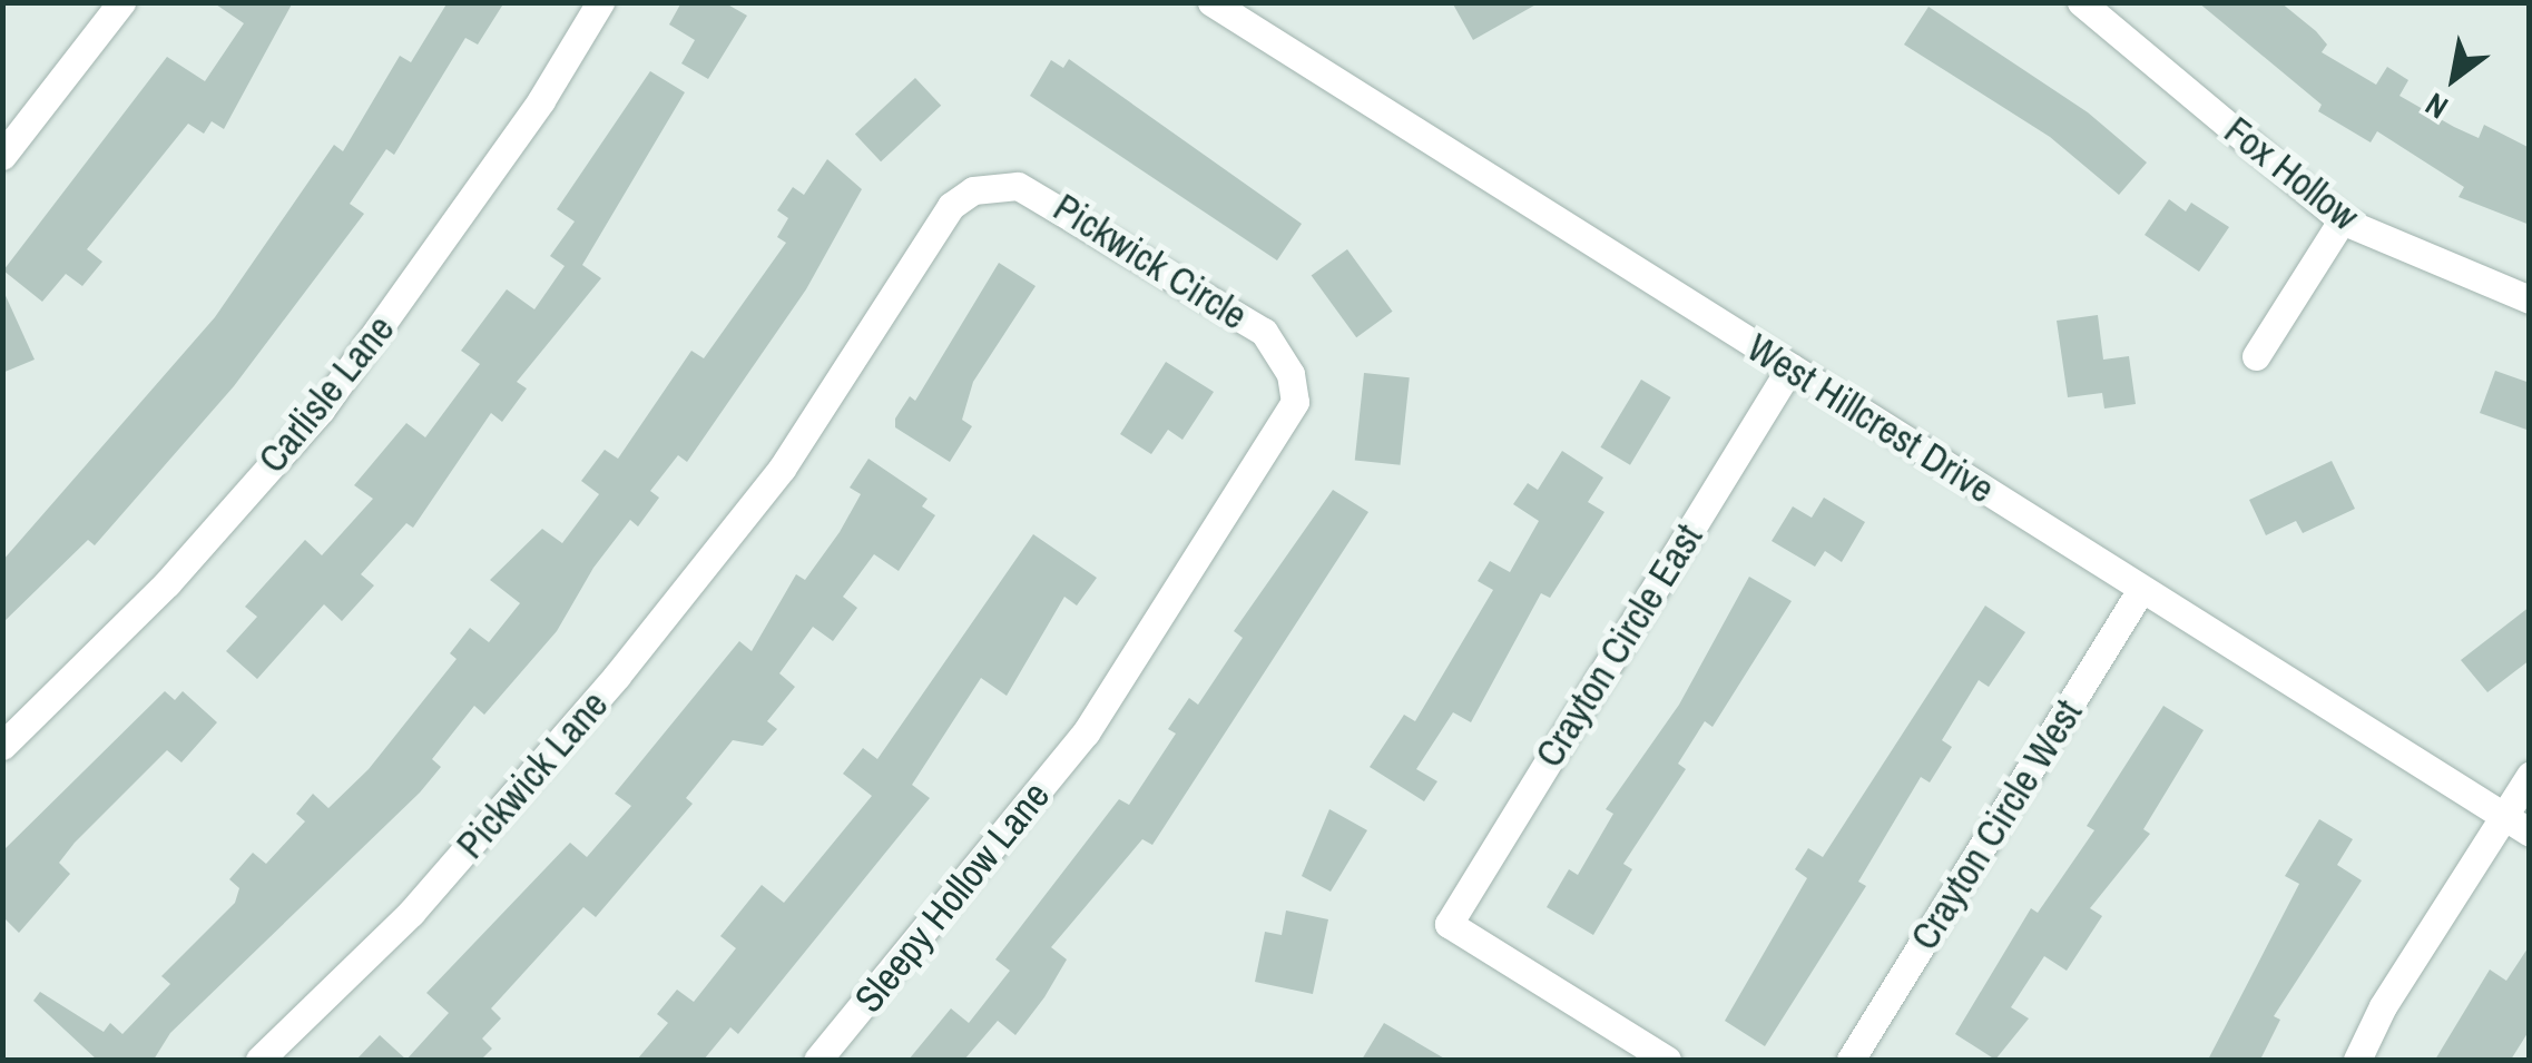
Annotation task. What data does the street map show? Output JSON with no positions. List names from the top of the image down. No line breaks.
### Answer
{"streets":{"street":["Fox Hollow","Pickwick Circle","Carlisle Lane","West Hillcrest Drive","Crayton Circle East","Pickwick Lane","Crayton Circle West","Sleepy Hollow Lane"]},"crossings":[["Pickwick Circle","Pickwick Lane"],["Pickwick Circle","Sleepy Hollow Lane"],["West Hillcrest Drive","Crayton Circle East"],["West Hillcrest Drive","Crayton Circle West"]],"north":"bottom left"}
